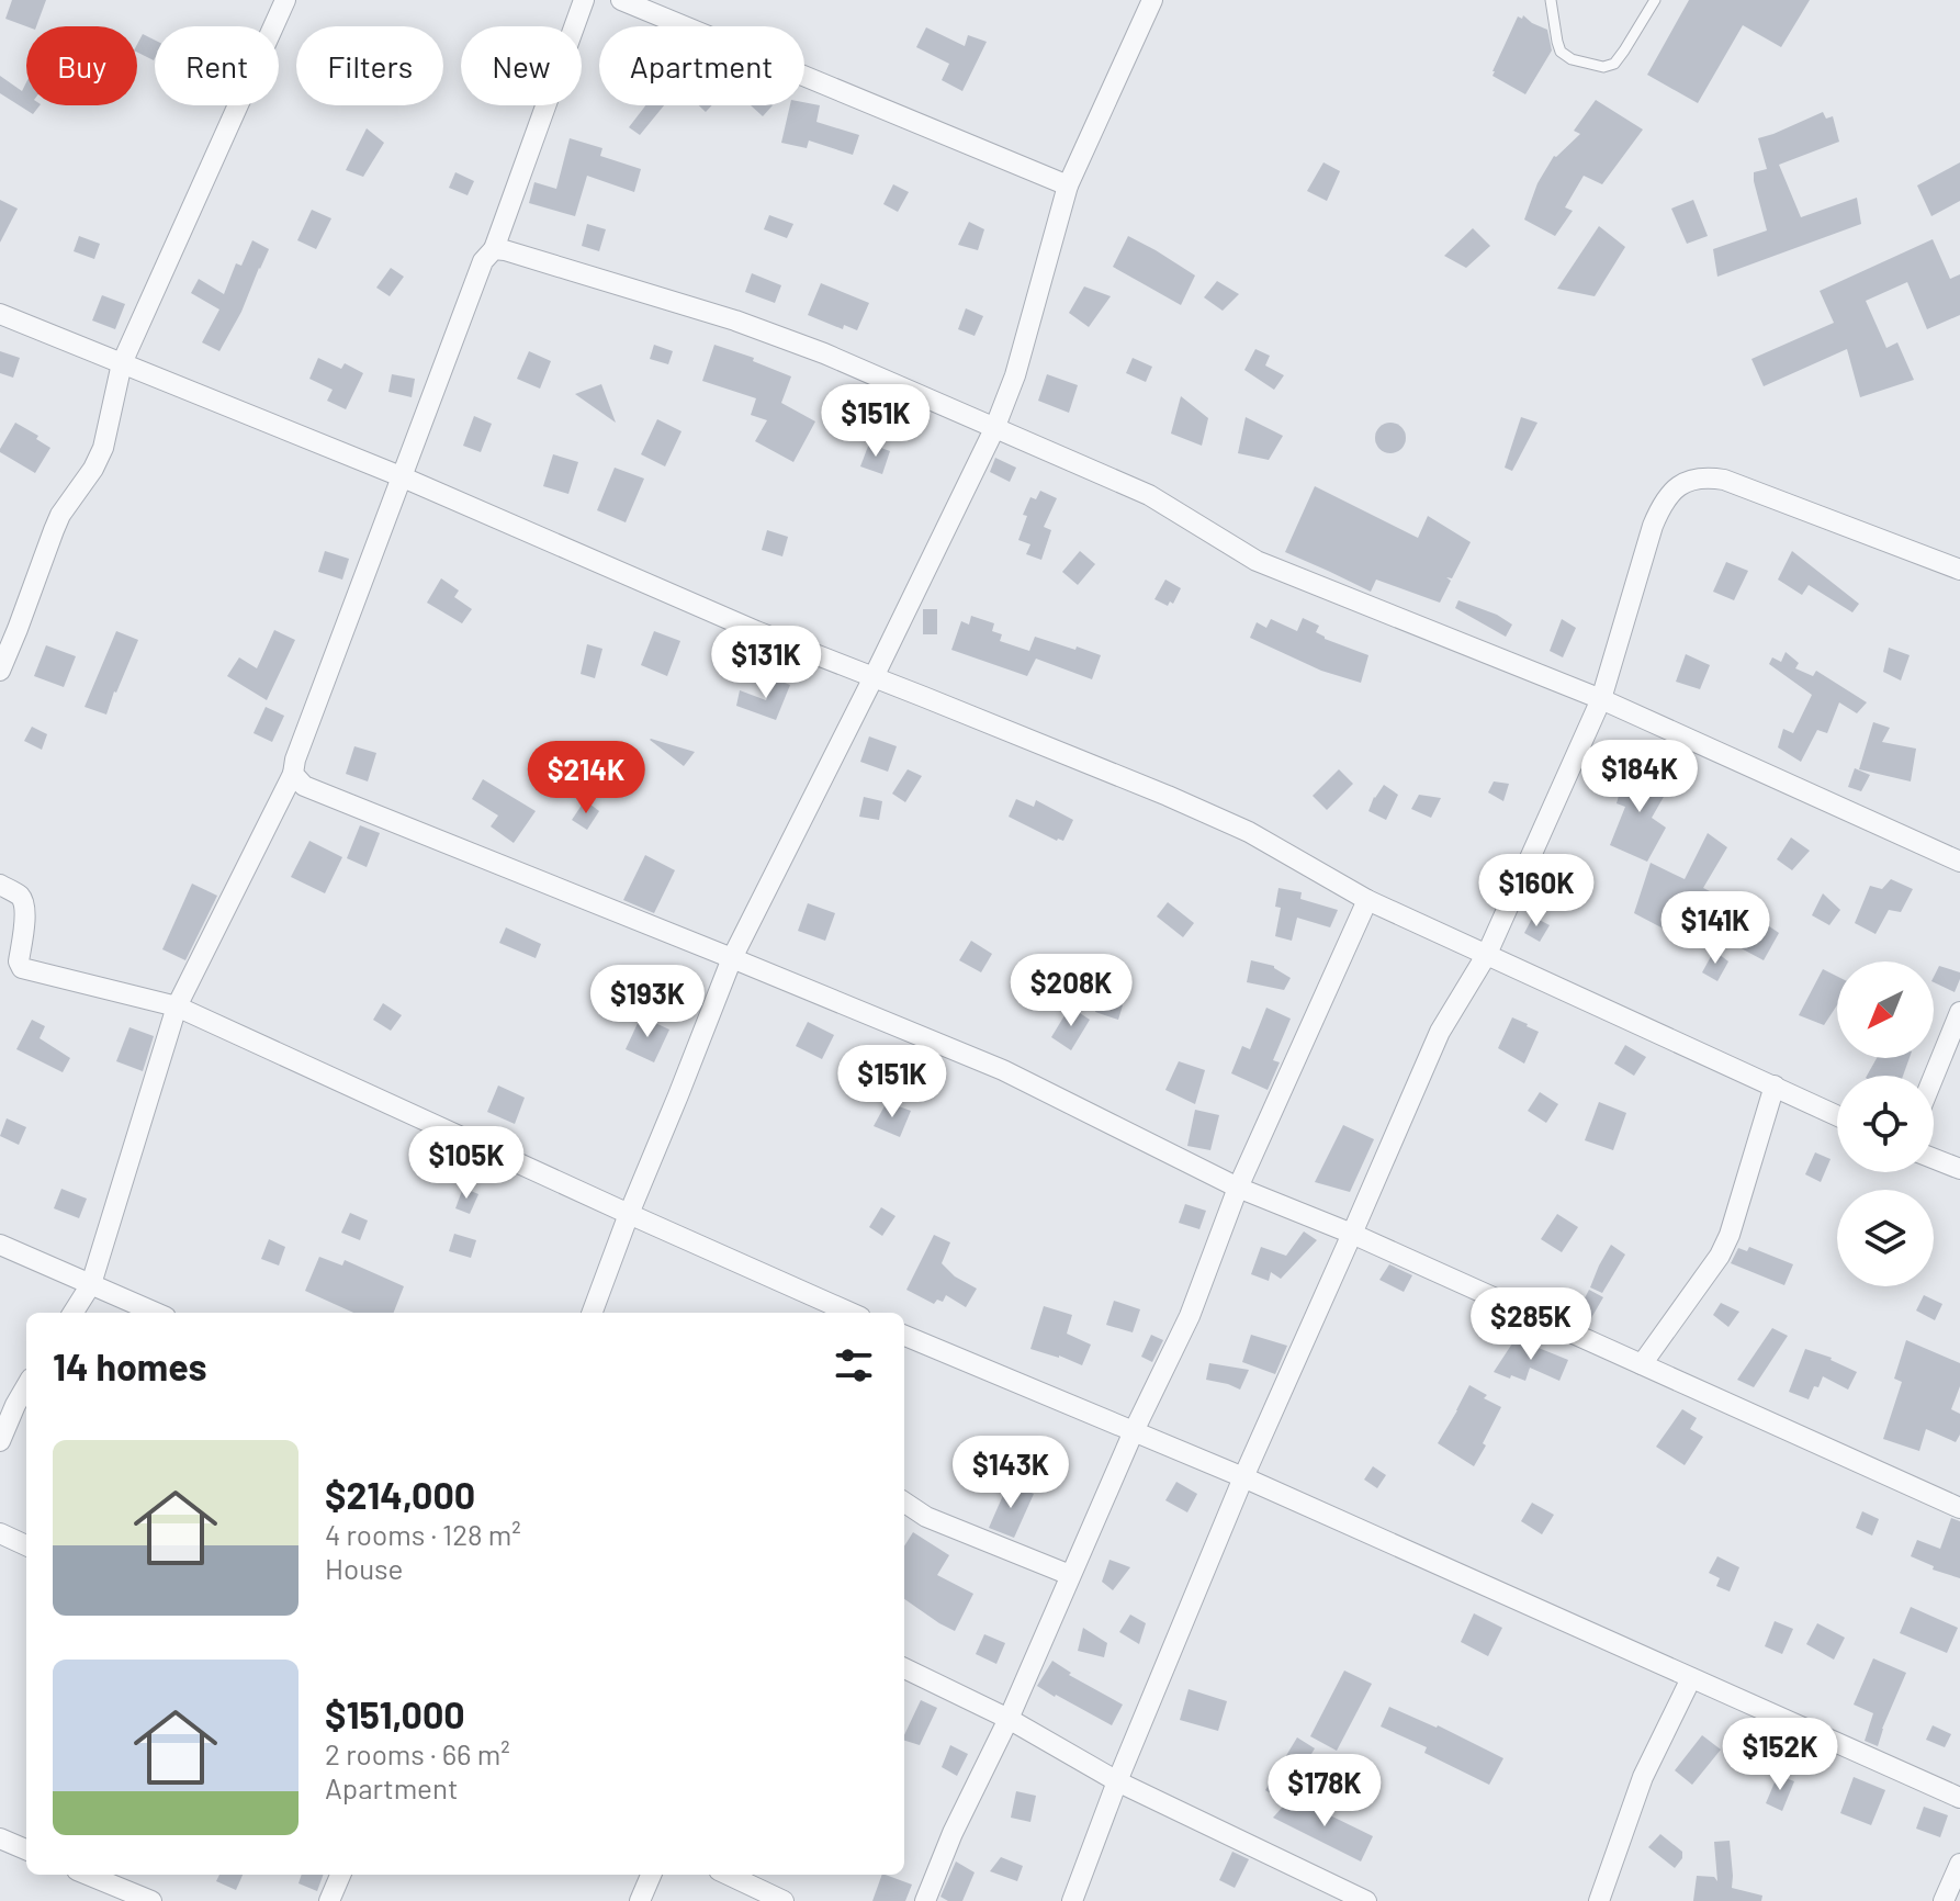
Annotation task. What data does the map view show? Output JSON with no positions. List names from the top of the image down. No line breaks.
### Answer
{"north":"bottom left","page":{"chip":["Buy","Rent","Filters","New","Apartment"],"price":["$151K","$131K","$184K","$214K","$160K","$141K","$208K","$193K","$151K","$105K","$285K","$143K","$152K","$178K"],"heading":"14 homes","list":[{"name":"$214,000","note":"4 rooms · 128 m² · House"},{"name":"$151,000","note":"2 rooms · 66 m² · Apartment"}]}}
